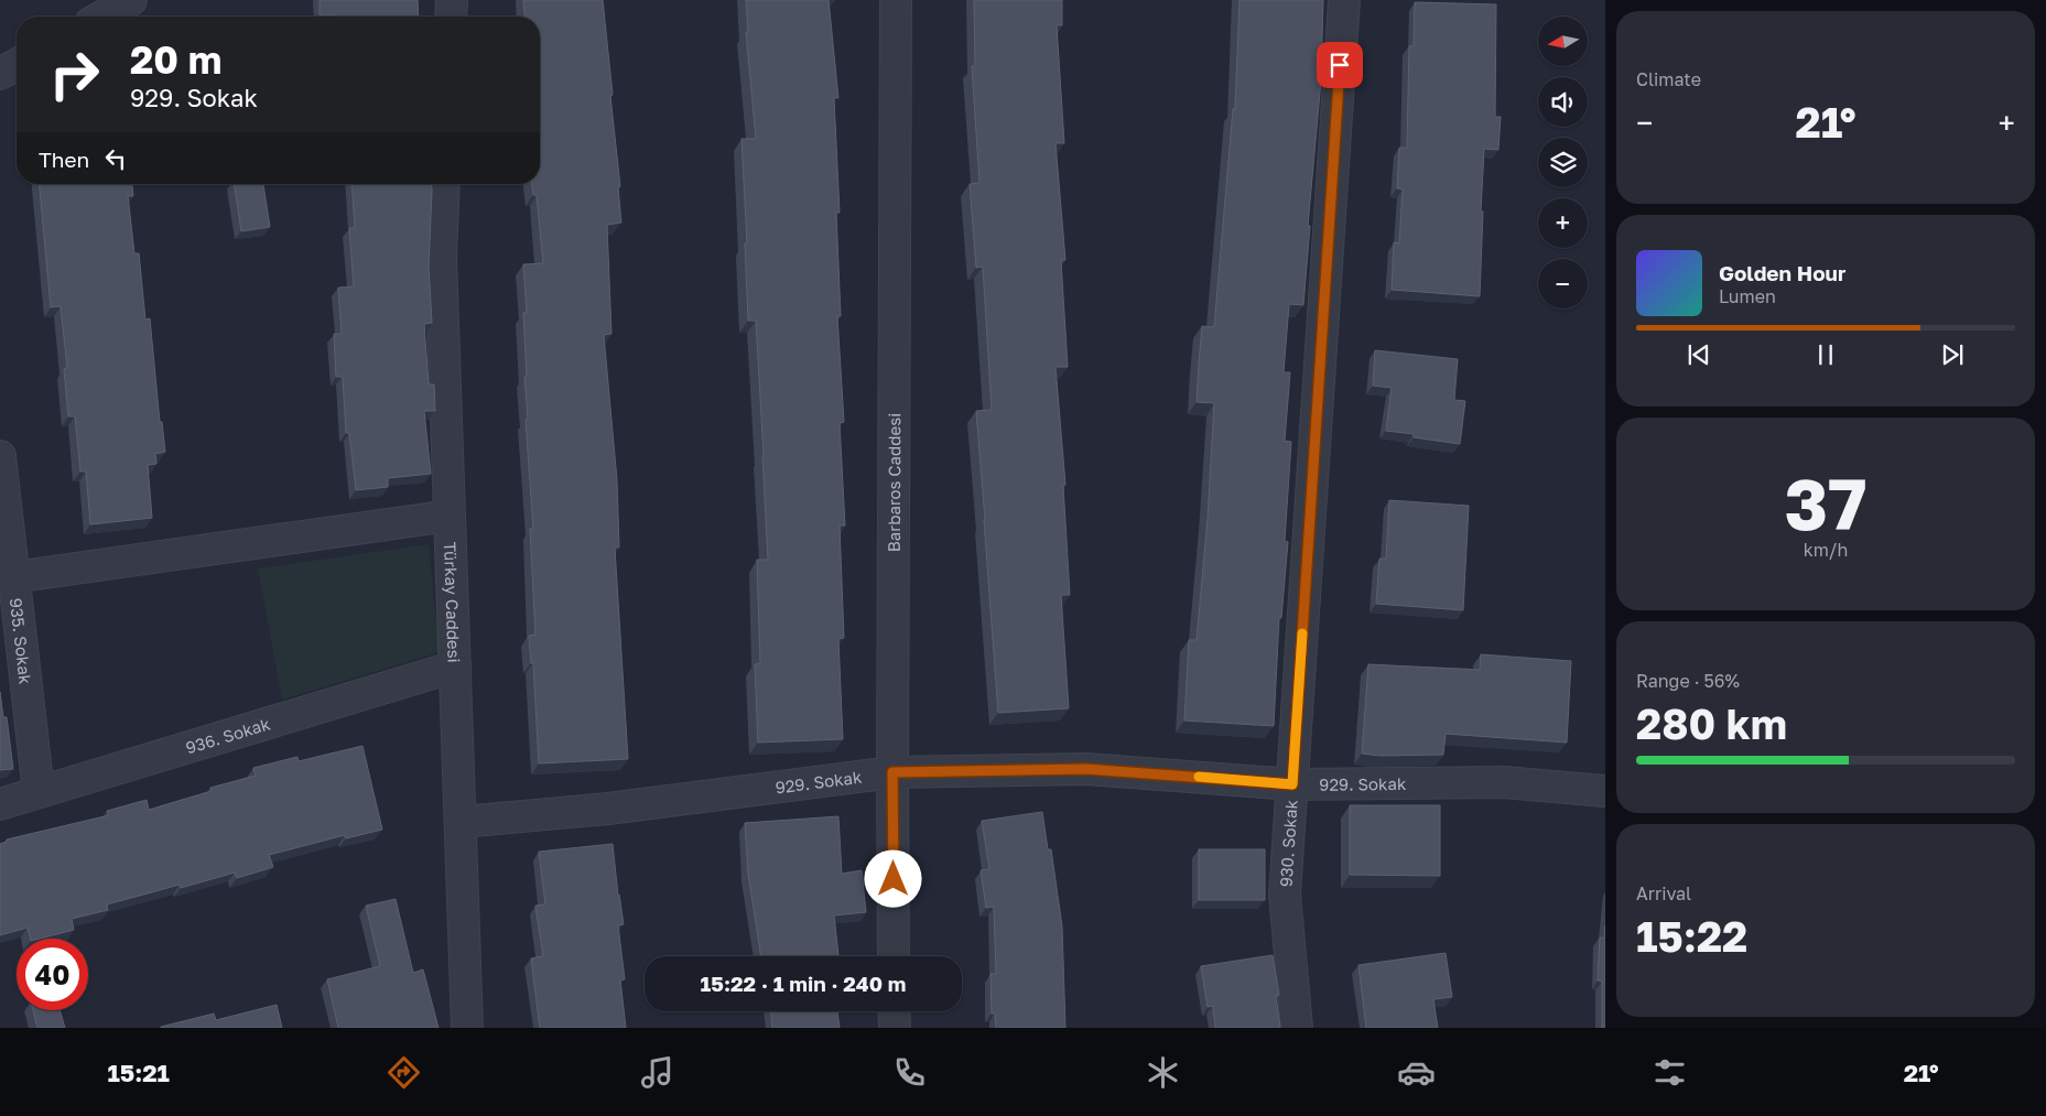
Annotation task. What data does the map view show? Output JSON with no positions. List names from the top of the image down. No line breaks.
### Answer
{"streets":{"street":["Barbaros Caddesi","Türkay Caddesi","935. Sokak","936. Sokak","929. Sokak","930. Sokak"]},"crossings":[["Barbaros Caddesi","929. Sokak"],["Türkay Caddesi","936. Sokak"],["Türkay Caddesi","929. Sokak"],["935. Sokak","936. Sokak"],["929. Sokak","930. Sokak"]],"north":"left","page":{"tile":["Climate",["37","km/h"],["Range · 56%","280 km"],["Arrival","15:22"]],"map_buttons":["+","−"],"turn":["20 m","929. Sokak"],"heat":["−","21°","+"],"then":"Then","song":["Golden Hour","Lumen"],"limit":"40","trip":"15:22 · 1 min · 240 m","tabs":["15:21","21°"]}}
